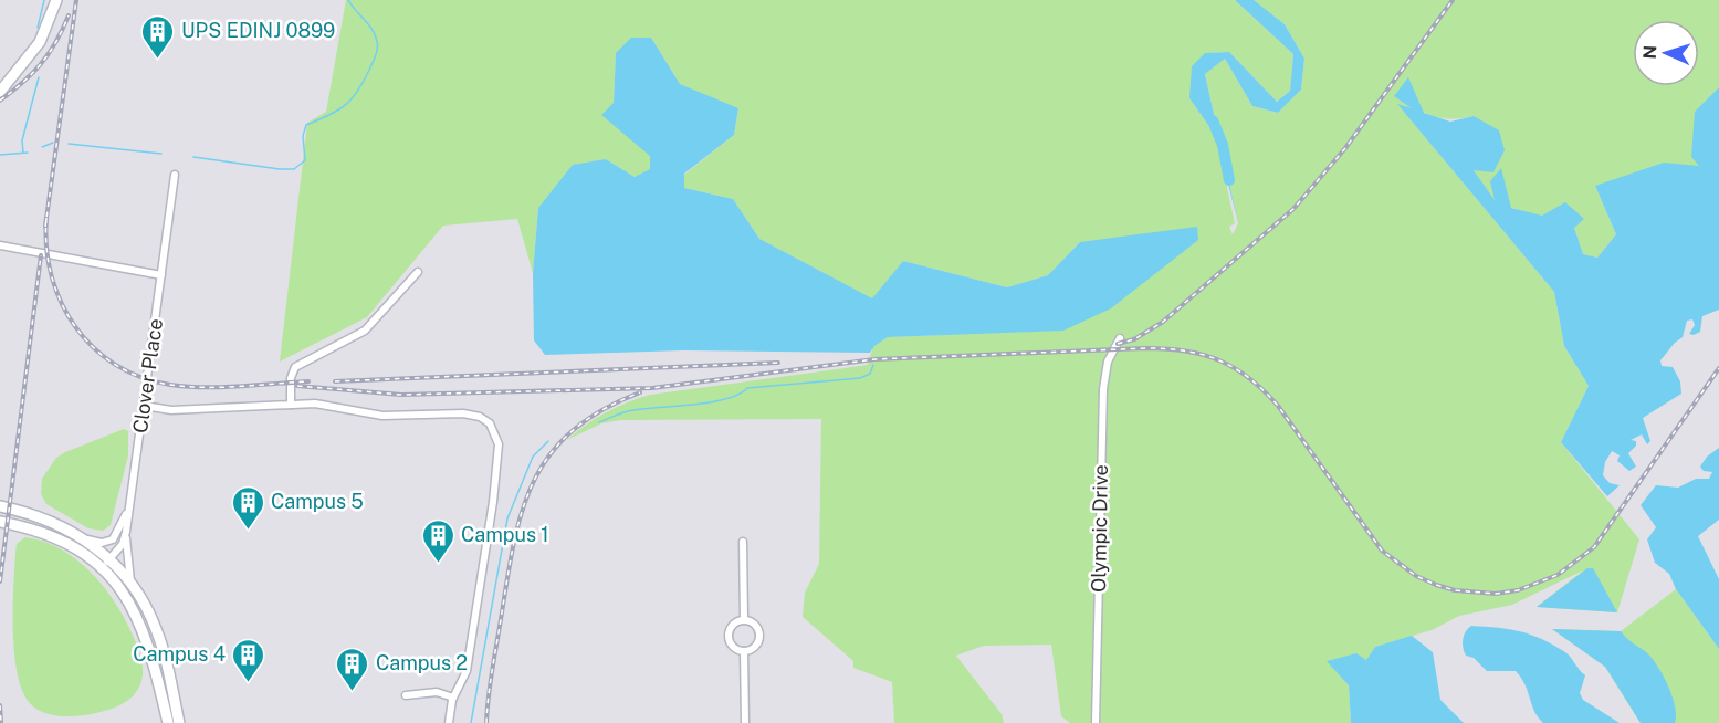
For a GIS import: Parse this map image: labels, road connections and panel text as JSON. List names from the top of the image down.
{
  "streets": {
    "street": ["Clover Place", "Olympic Drive"]
  },
  "places": {
    "building": [
      "UPS EDINJ 0899",
      "Campus 5",
      "Campus 1",
      "Campus 4",
      "Campus 2"
    ]
  },
  "north": "left"
}
